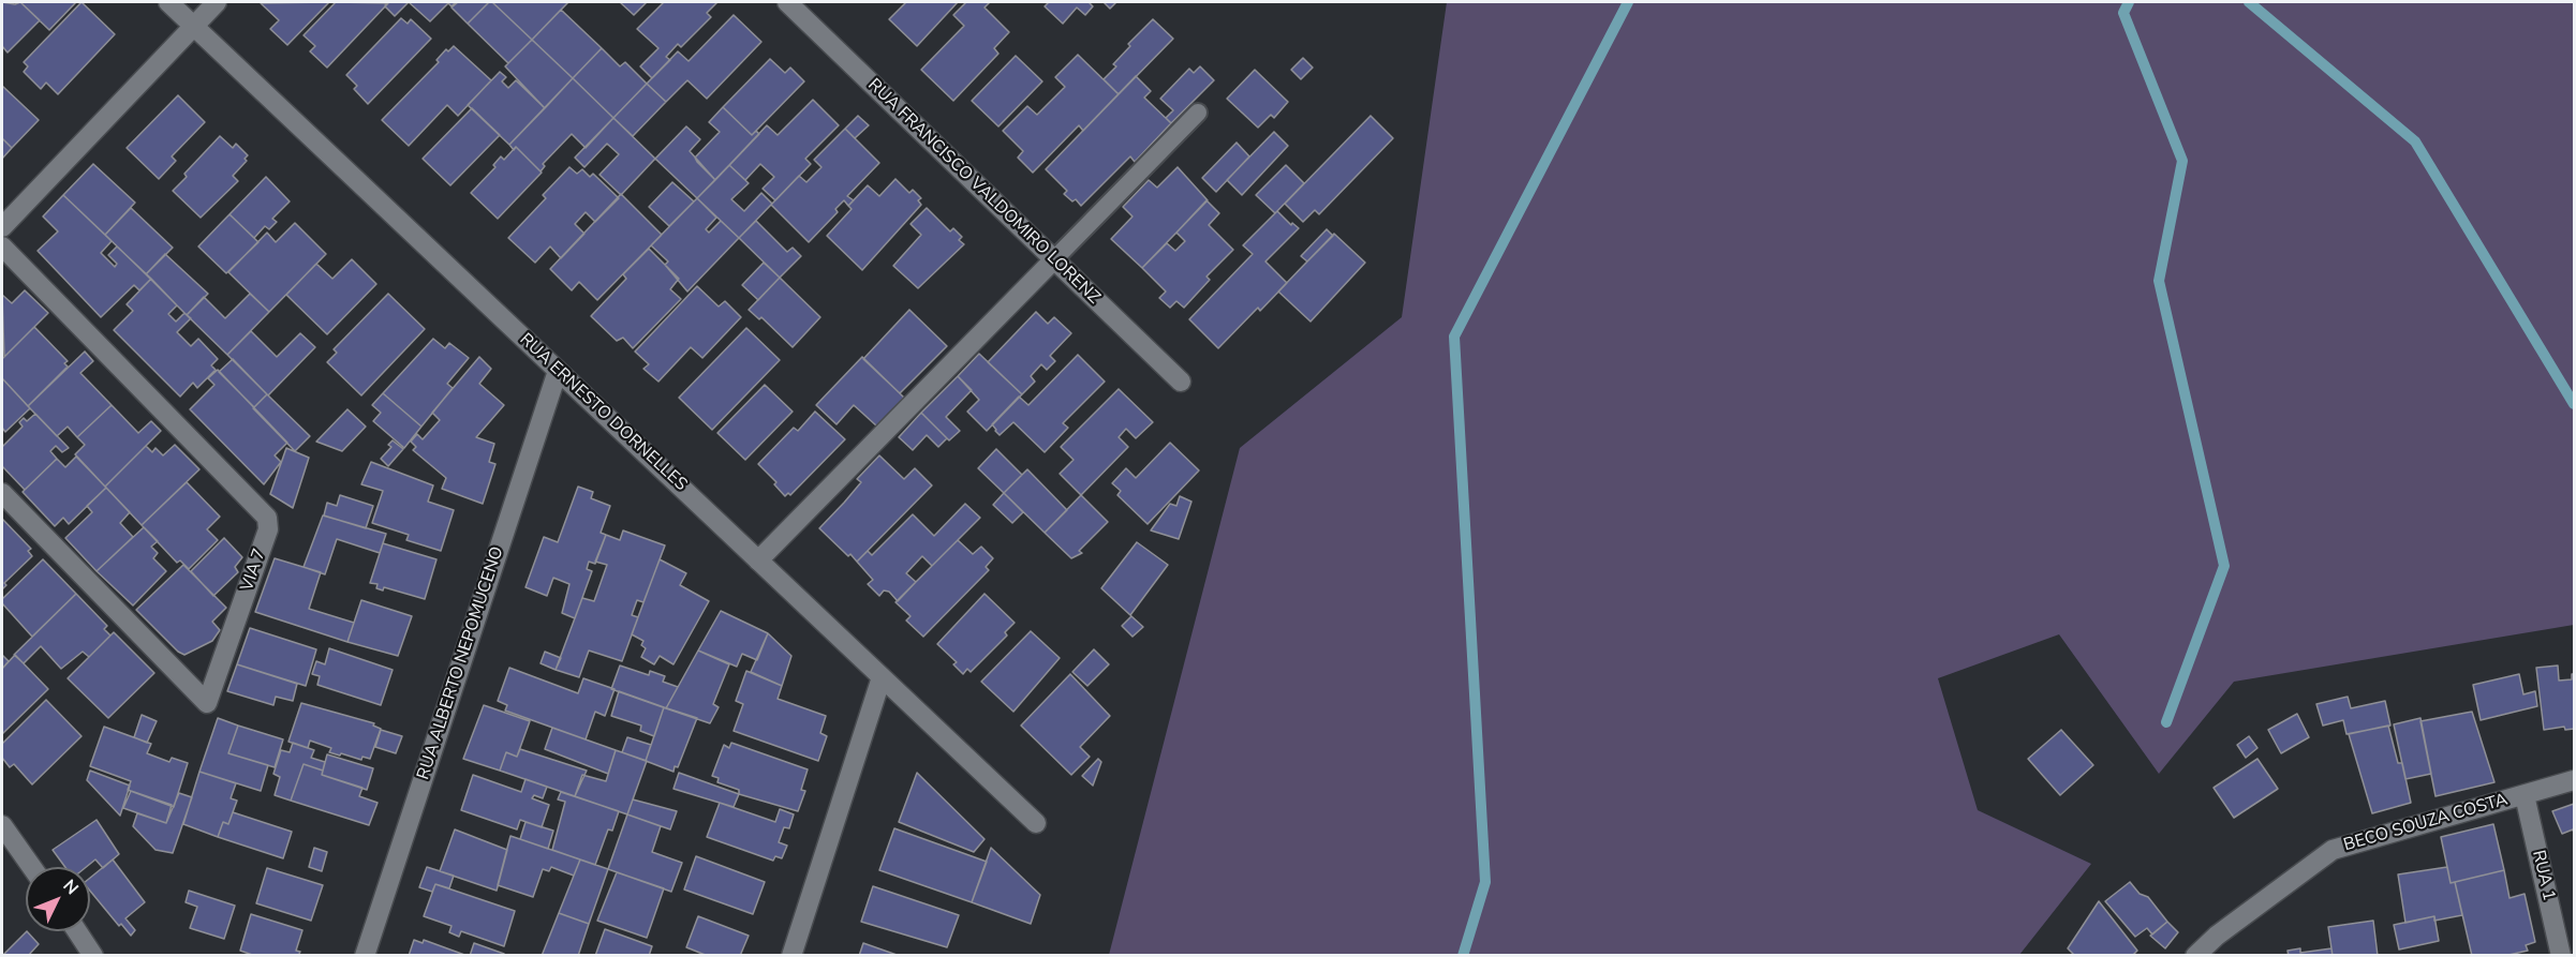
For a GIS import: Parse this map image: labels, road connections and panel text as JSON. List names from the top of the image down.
{
  "streets": {
    "street": [
      "RUA FRANCISCO VALDOMIRO LORENZ",
      "RUA ERNESTO DORNELLES",
      "VIA 7",
      "RUA ALBERTO NEPOMUCENO",
      "BECO SOUZA COSTA",
      "RUA 1"
    ]
  },
  "crossings": [
    ["RUA ERNESTO DORNELLES", "RUA ALBERTO NEPOMUCENO"],
    ["BECO SOUZA COSTA", "RUA 1"]
  ],
  "north": "top right"
}
